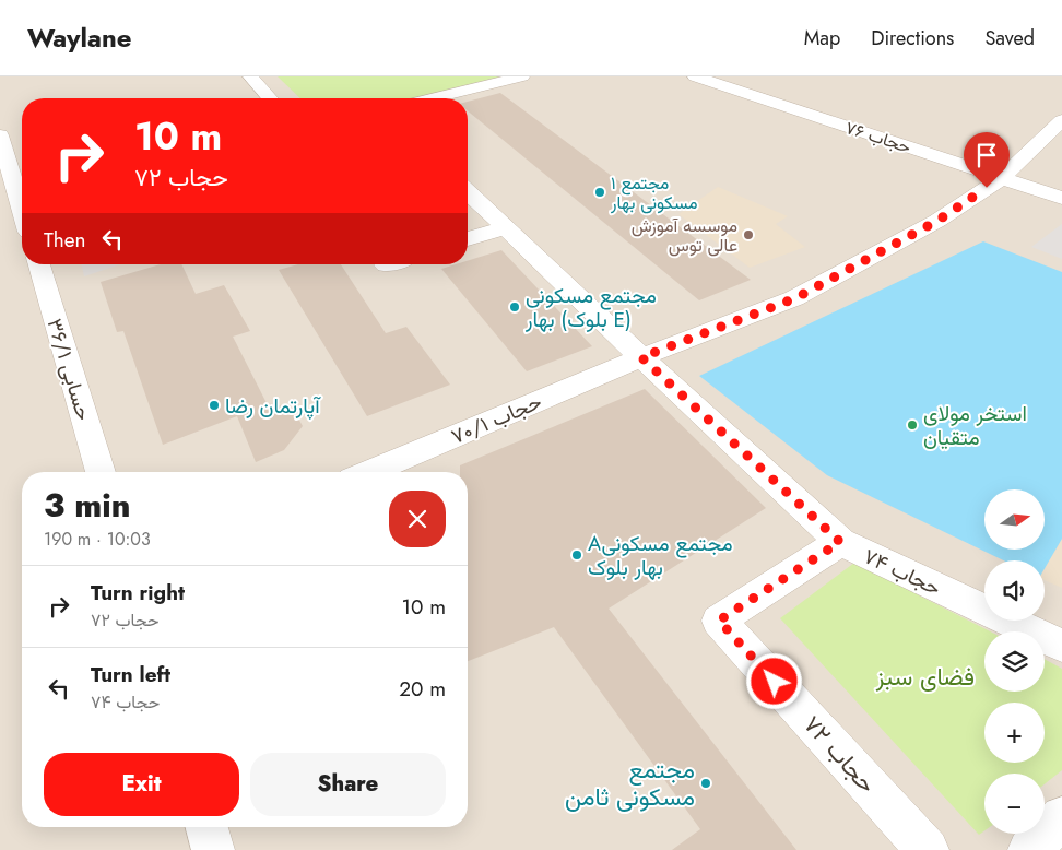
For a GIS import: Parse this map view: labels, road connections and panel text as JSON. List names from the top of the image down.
{
  "streets": {
    "street": [
      "حجاب ۷۶",
      "حسابی ۳۶/۱",
      "حجاب ۷۰/۱",
      "حجاب ۷۴",
      "حجاب ۷۲"
    ]
  },
  "crossings": [
    ["حجاب ۷۶", "حجاب ۷۰/۱"],
    ["حجاب ۷۰/۱", "حجاب ۷۴"],
    ["حجاب ۷۴", "حجاب ۷۲"]
  ],
  "parks": ["فضای سبز"],
  "places": [
    "۱ مجتمع مسکونی بهار",
    "موسسه آموزش عالی توس",
    "مجتمع مسکونی بهار (بلوک E)",
    "آپارتمان رضا",
    "استخر مولای متقیان",
    "Aمجتمع مسکونی بهار بلوک",
    "مجتمع مسکونی ثامن"
  ],
  "north": "right",
  "page": {
    "header": "Waylane",
    "nav": ["Map", "Directions", "Saved"],
    "turn": ["10 m", "حجاب ۷۲"],
    "then": "Then",
    "heading": ["3 min", "190 m · 10:03"],
    "map_buttons": ["+", "−"],
    "list": [
      {
        "name": "Turn right",
        "note": "حجاب ۷۲",
        "value": "10 m"
      },
      {
        "name": "Turn left",
        "note": "حجاب ۷۴",
        "value": "20 m"
      }
    ],
    "buttons": ["Exit", "Share"]
  }
}
